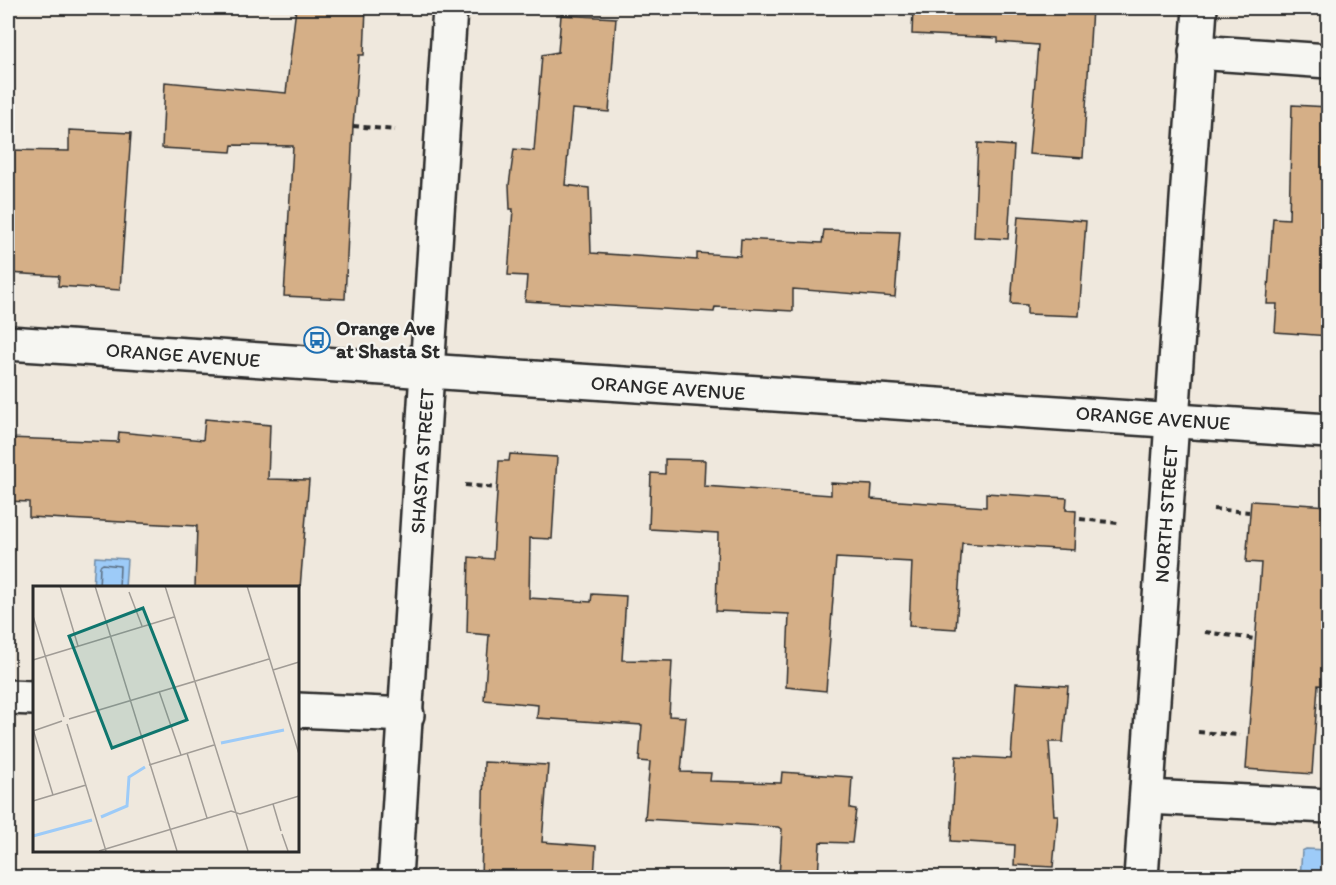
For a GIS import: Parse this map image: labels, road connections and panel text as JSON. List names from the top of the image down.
{
  "streets": {
    "street": ["ORANGE AVENUE", "SHASTA STREET", "NORTH STREET"]
  },
  "crossings": [
    ["ORANGE AVENUE", "SHASTA STREET"],
    ["ORANGE AVENUE", "NORTH STREET"]
  ],
  "places": {
    "bus stop": ["Orange Ave at Shasta St"]
  }
}
